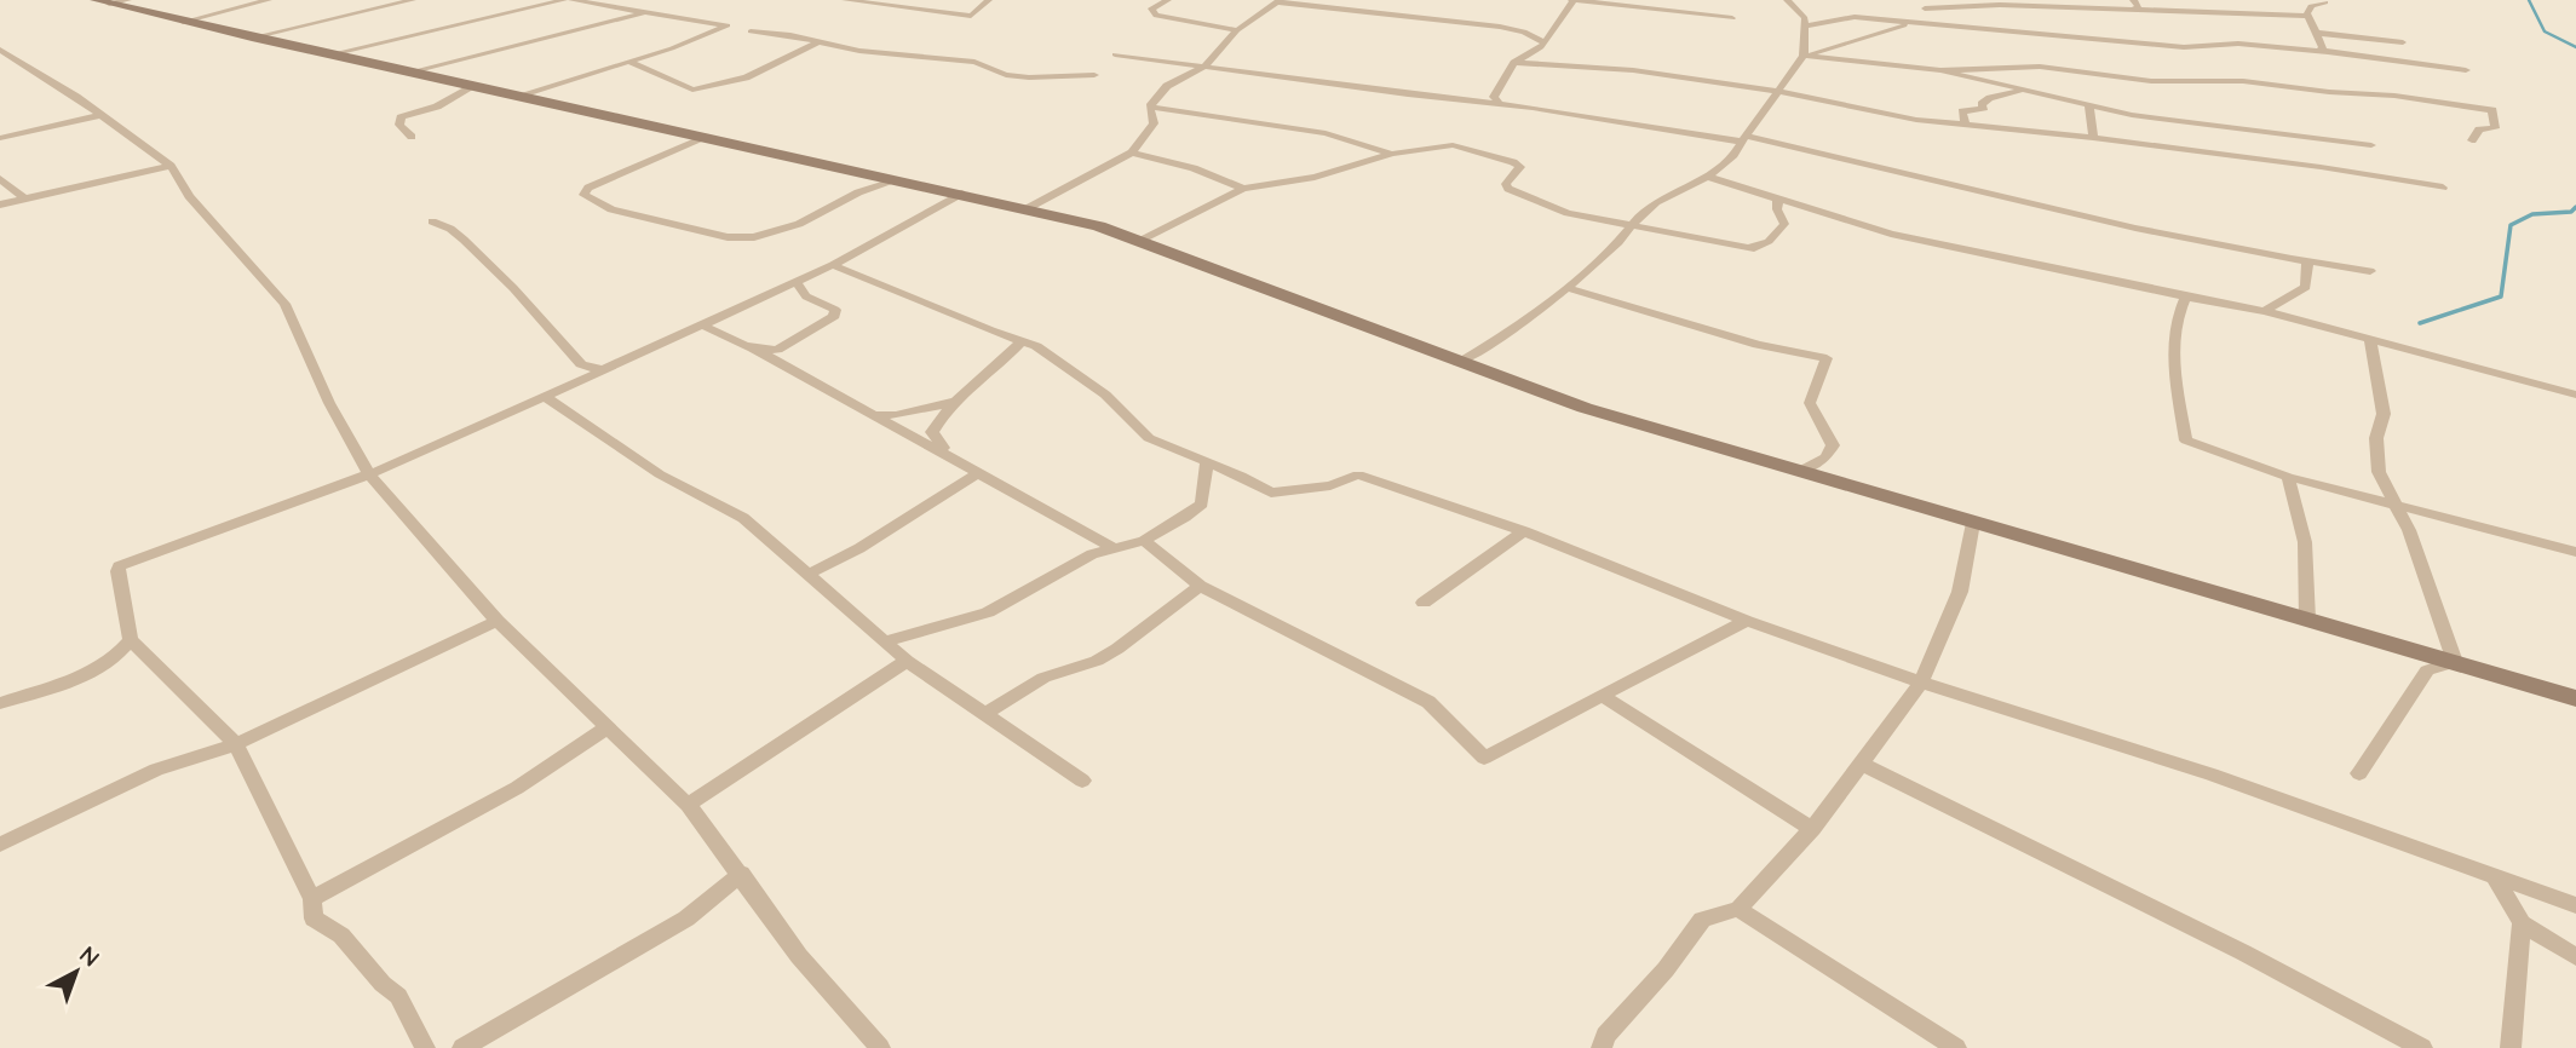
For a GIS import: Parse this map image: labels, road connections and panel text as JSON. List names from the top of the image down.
{
  "north": "top right"
}
